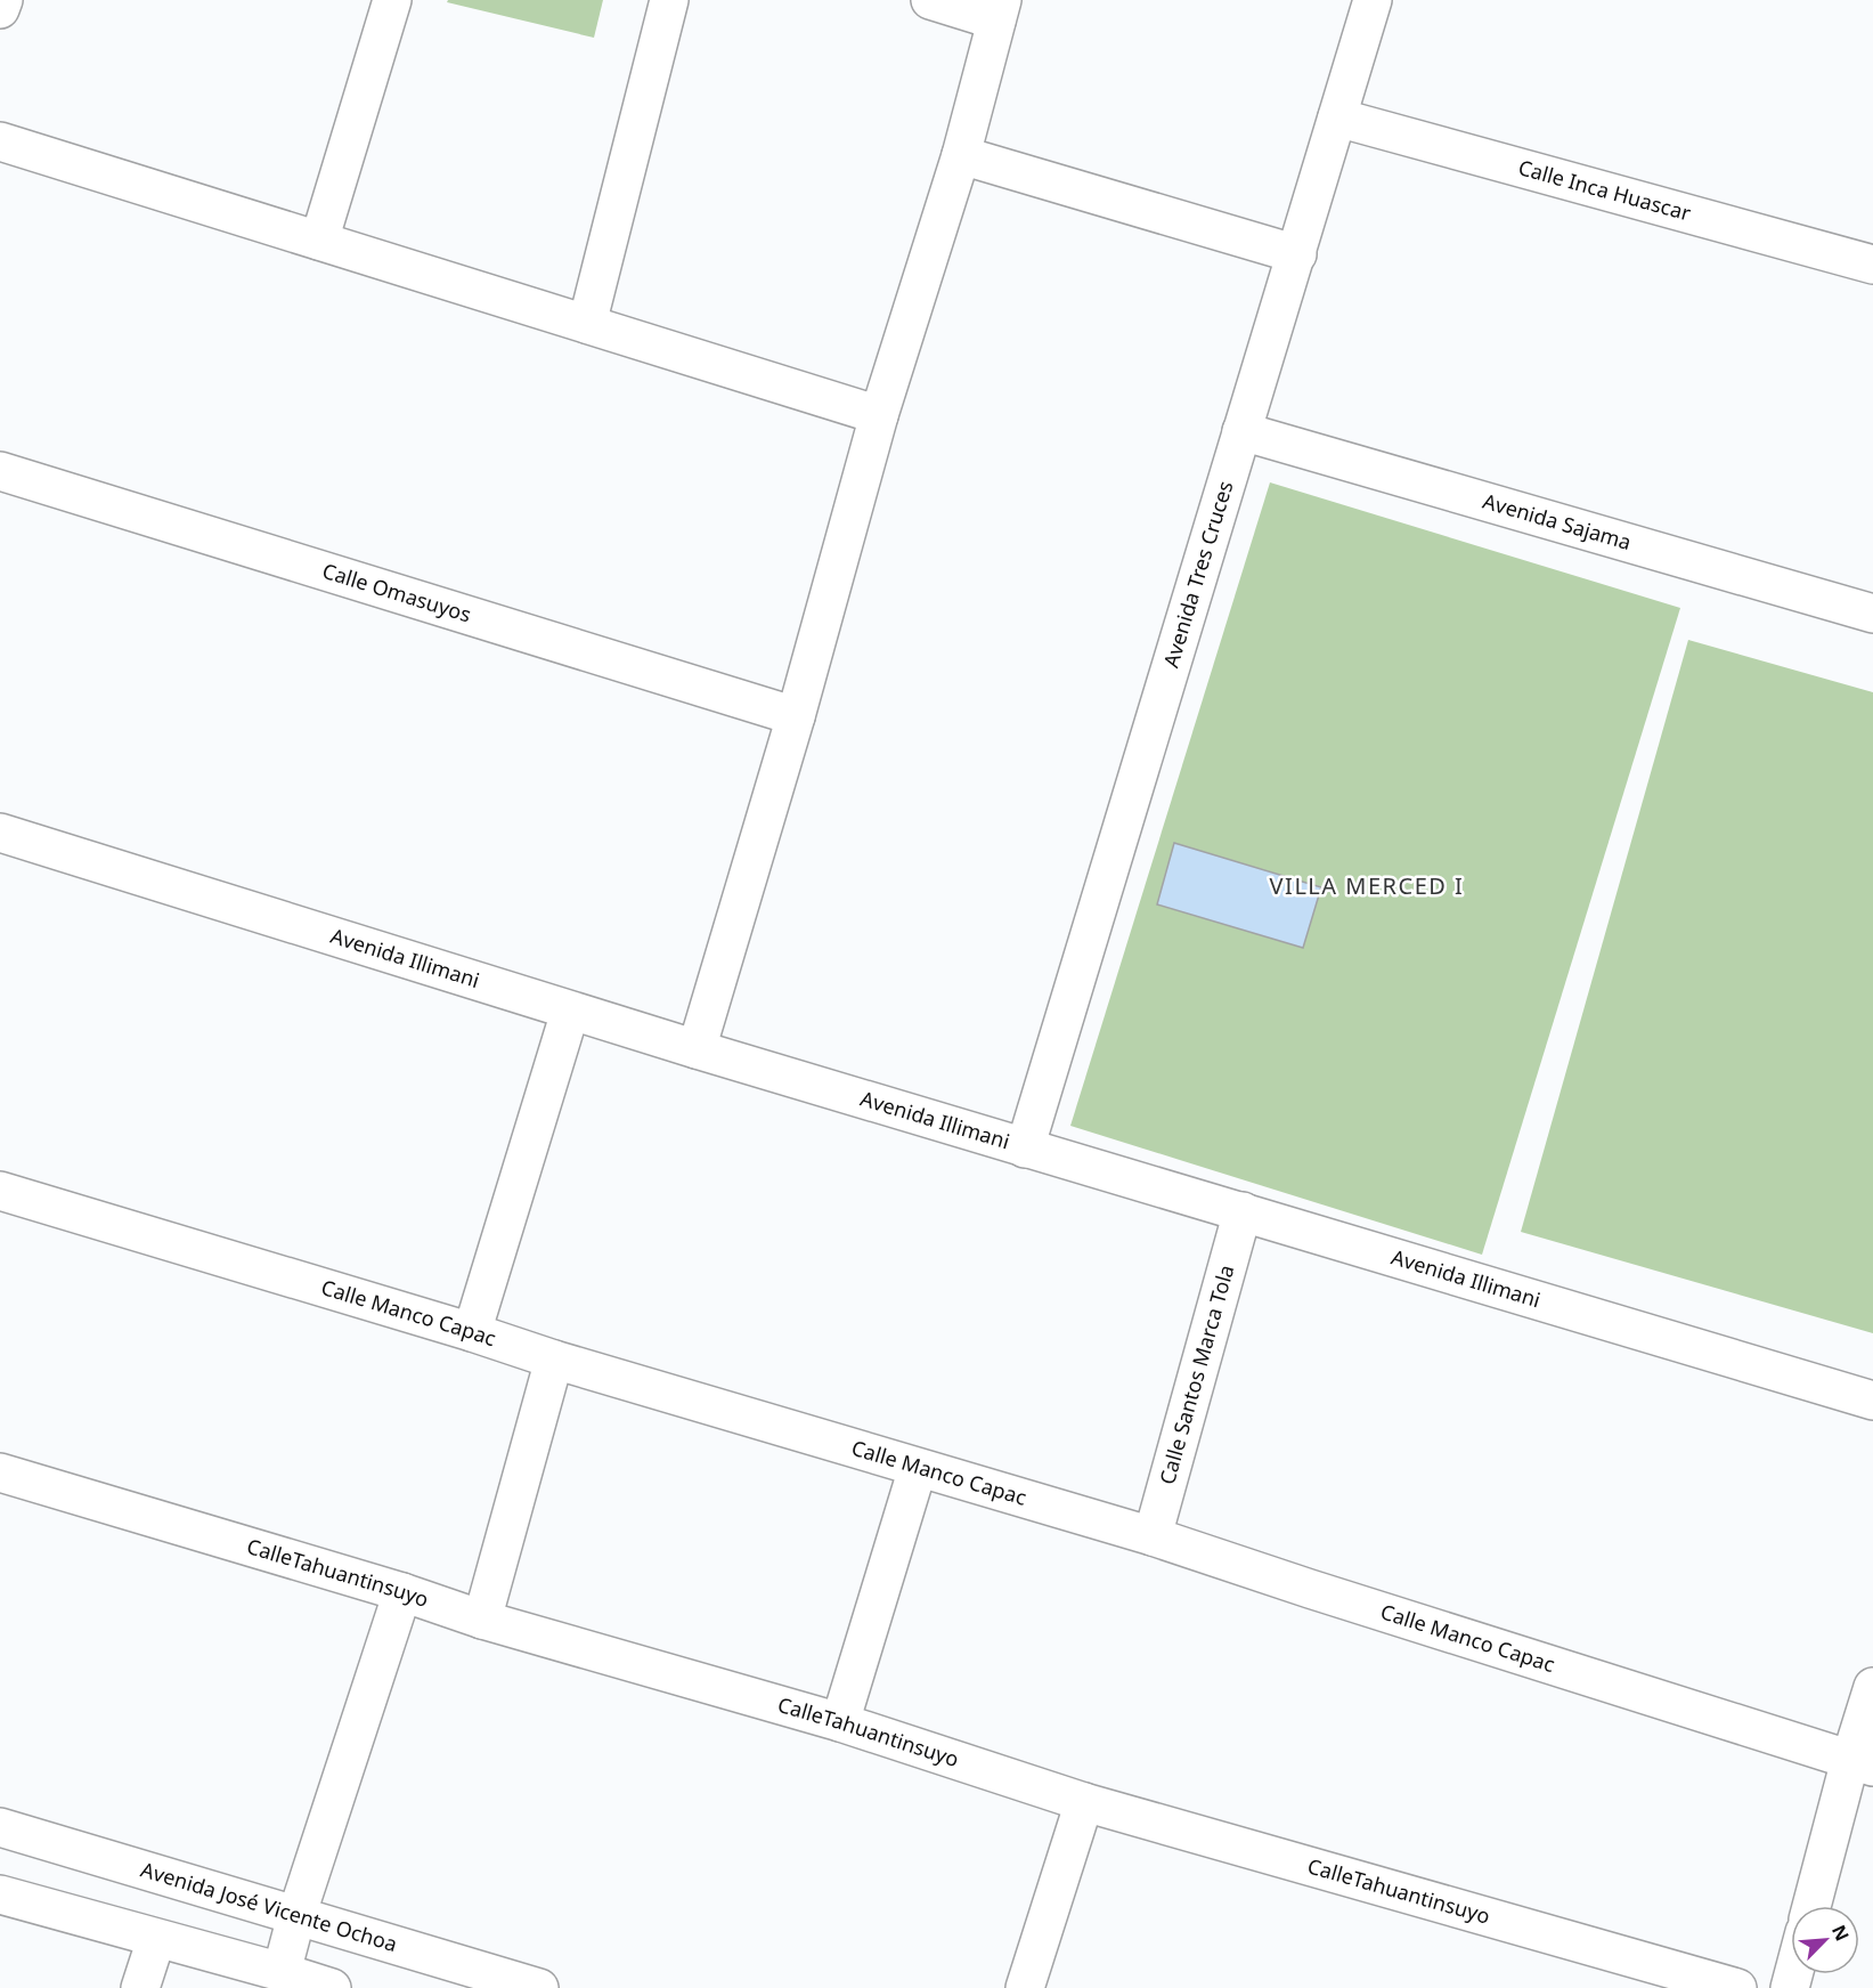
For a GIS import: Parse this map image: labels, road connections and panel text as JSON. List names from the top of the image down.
{
  "streets": {
    "street": [
      "Calle Inca Huascar",
      "Avenida Sajama",
      "Avenida Tres Cruces",
      "Calle Omasuyos",
      "Avenida Illimani",
      "Calle Manco Capac",
      "Calle Santos Marca Tola",
      "CalleTahuantinsuyo",
      "Avenida José Vicente Ochoa"
    ]
  },
  "crossings": [
    ["Calle Inca Huascar", "Avenida Tres Cruces"],
    ["Avenida Sajama", "Avenida Tres Cruces"],
    ["Avenida Tres Cruces", "Avenida Illimani"],
    ["Avenida Illimani", "Calle Santos Marca Tola"],
    ["Calle Manco Capac", "Calle Santos Marca Tola"]
  ],
  "districts": ["VILLA MERCED I"],
  "north": "top right"
}
